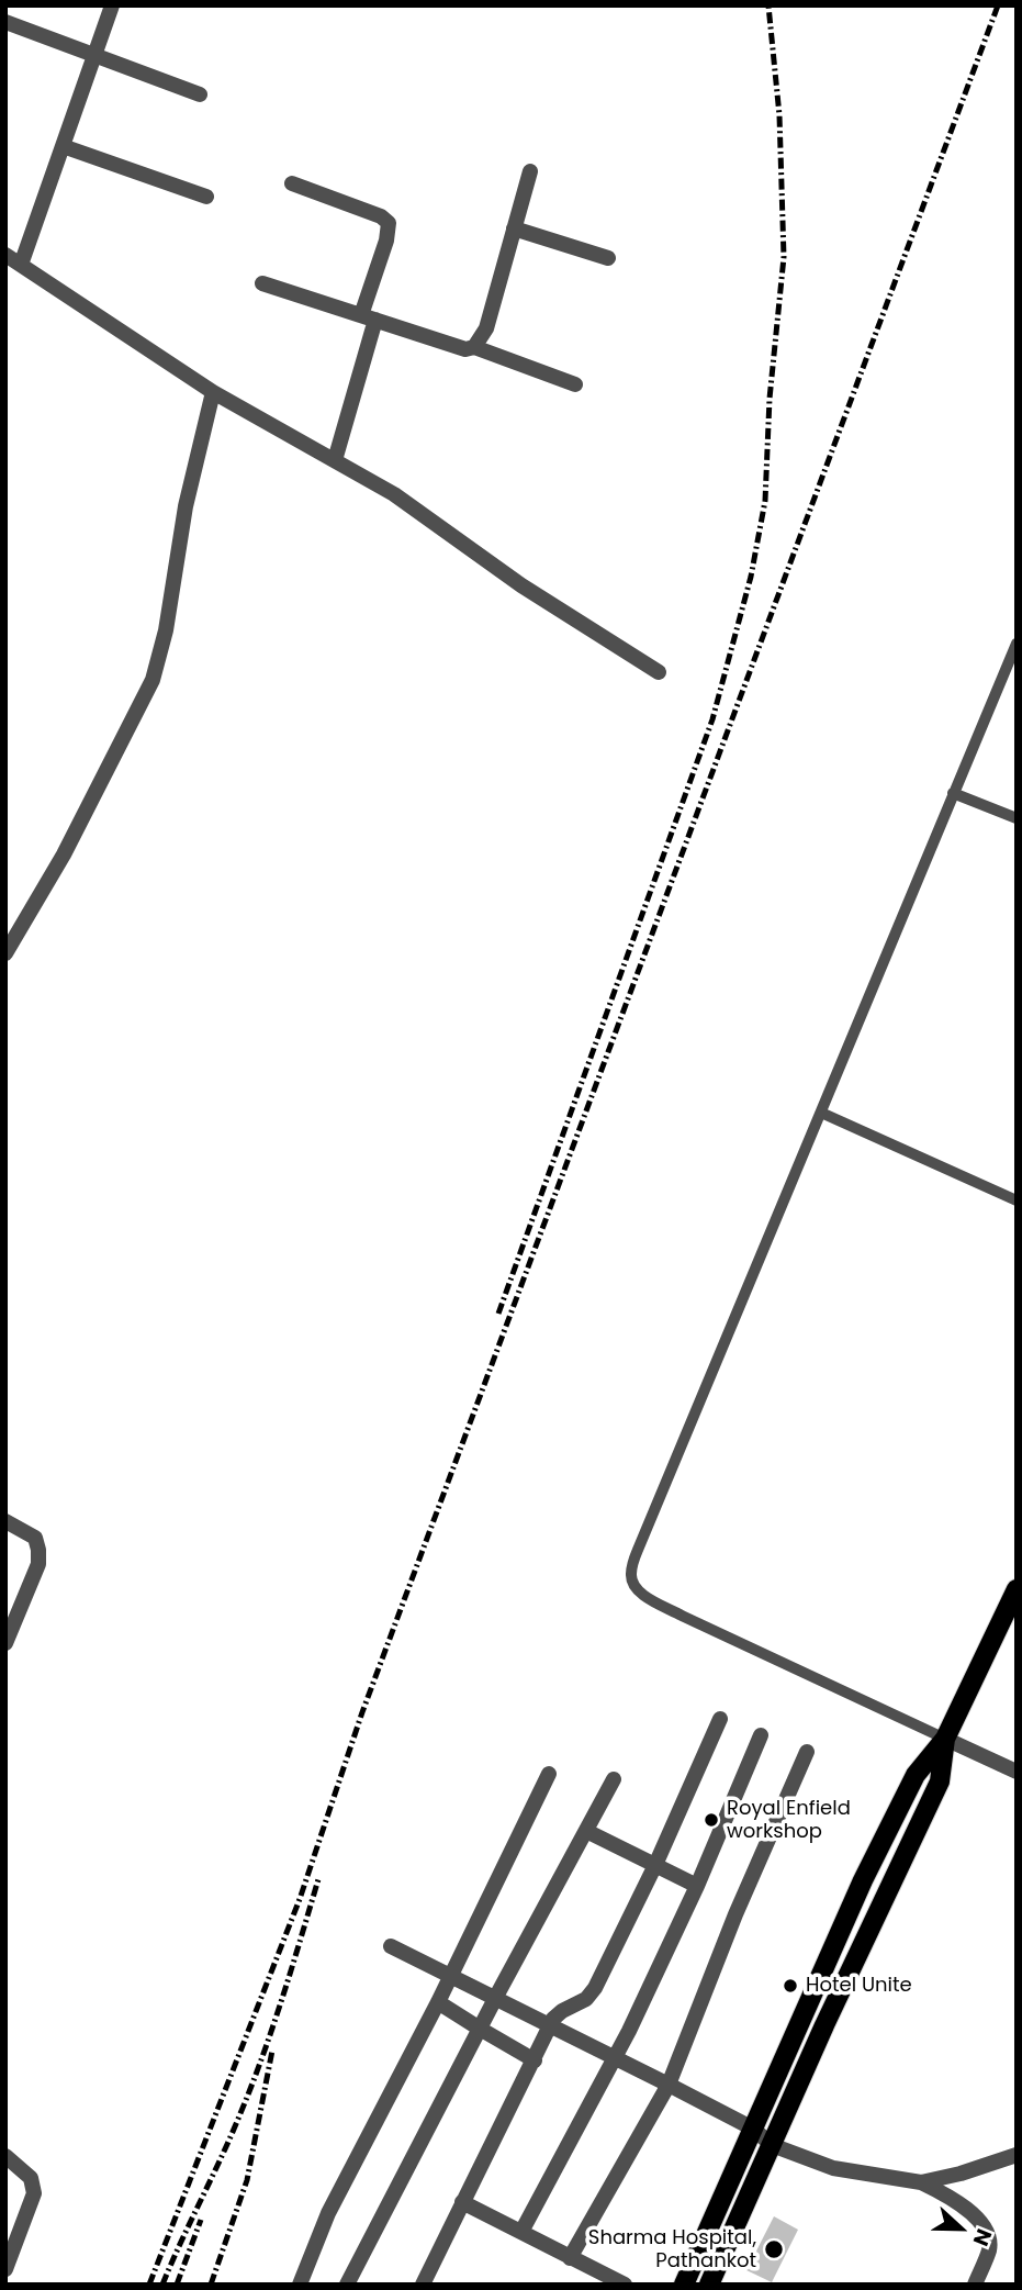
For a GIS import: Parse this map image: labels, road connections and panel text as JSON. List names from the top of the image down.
{
  "places": ["Royal Enfield workshop", "Hotel Unite", "Sharma Hospital, Pathankot"],
  "north": "right"
}
